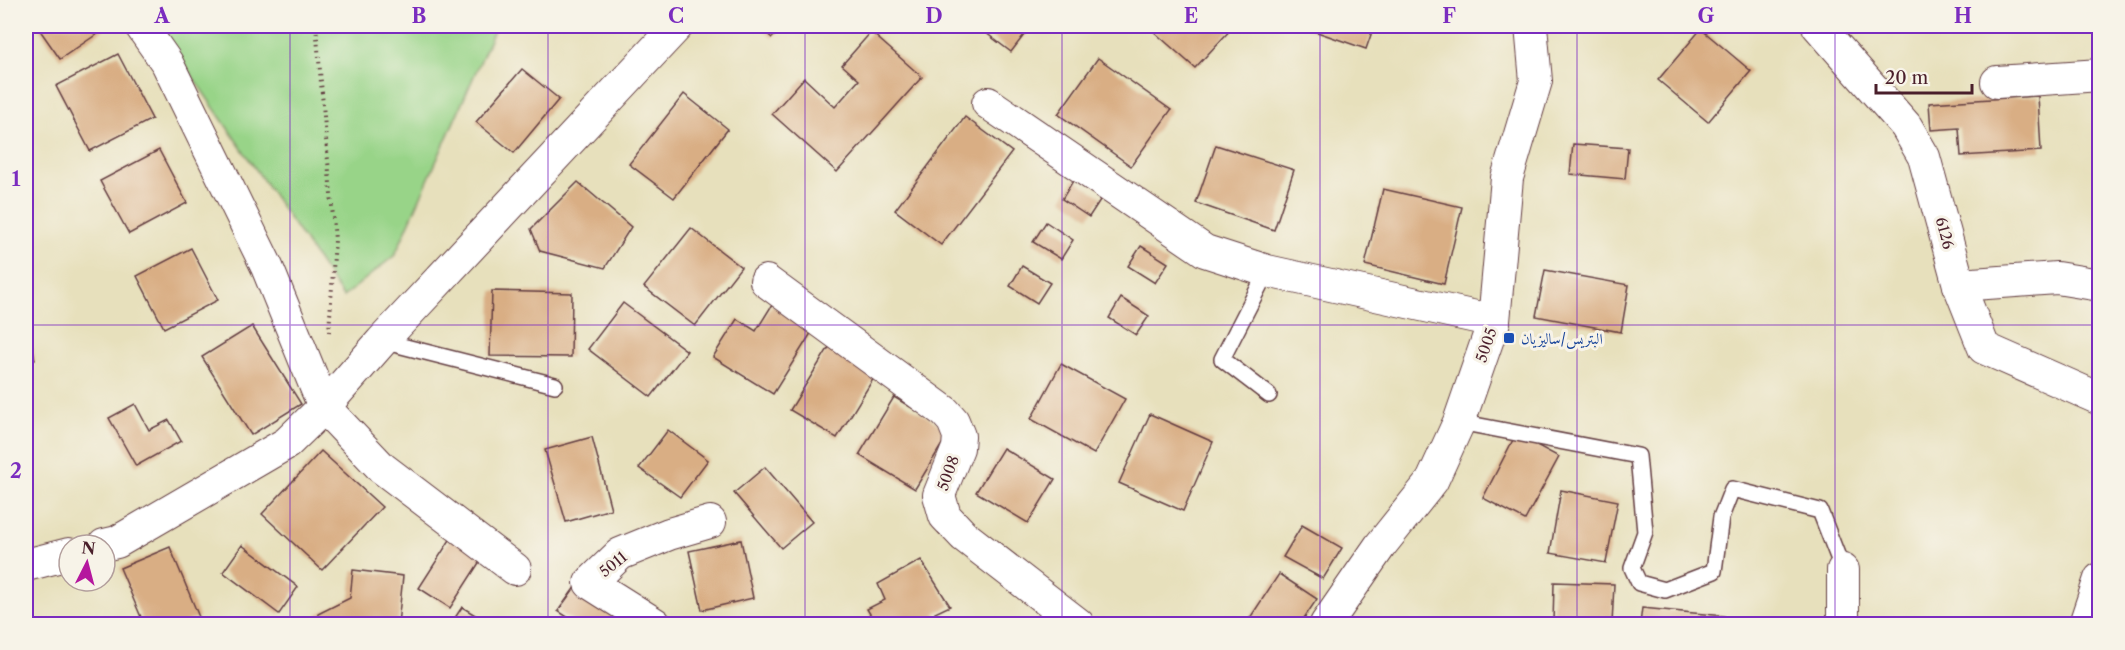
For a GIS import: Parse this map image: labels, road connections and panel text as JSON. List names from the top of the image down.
{
  "streets": {
    "street": [
      "6126",
      "5005",
      "5008",
      "5011"
    ]
  },
  "places": {
    "transit": ["البتريس/ساليزيان"]
  },
  "scale_bar": "20 m",
  "north": "top",
  "grid": {
    "columns": [
      "A",
      "B",
      "C",
      "D",
      "E",
      "F",
      "G",
      "H"
    ],
    "rows": ["1", "2"]
  }
}
